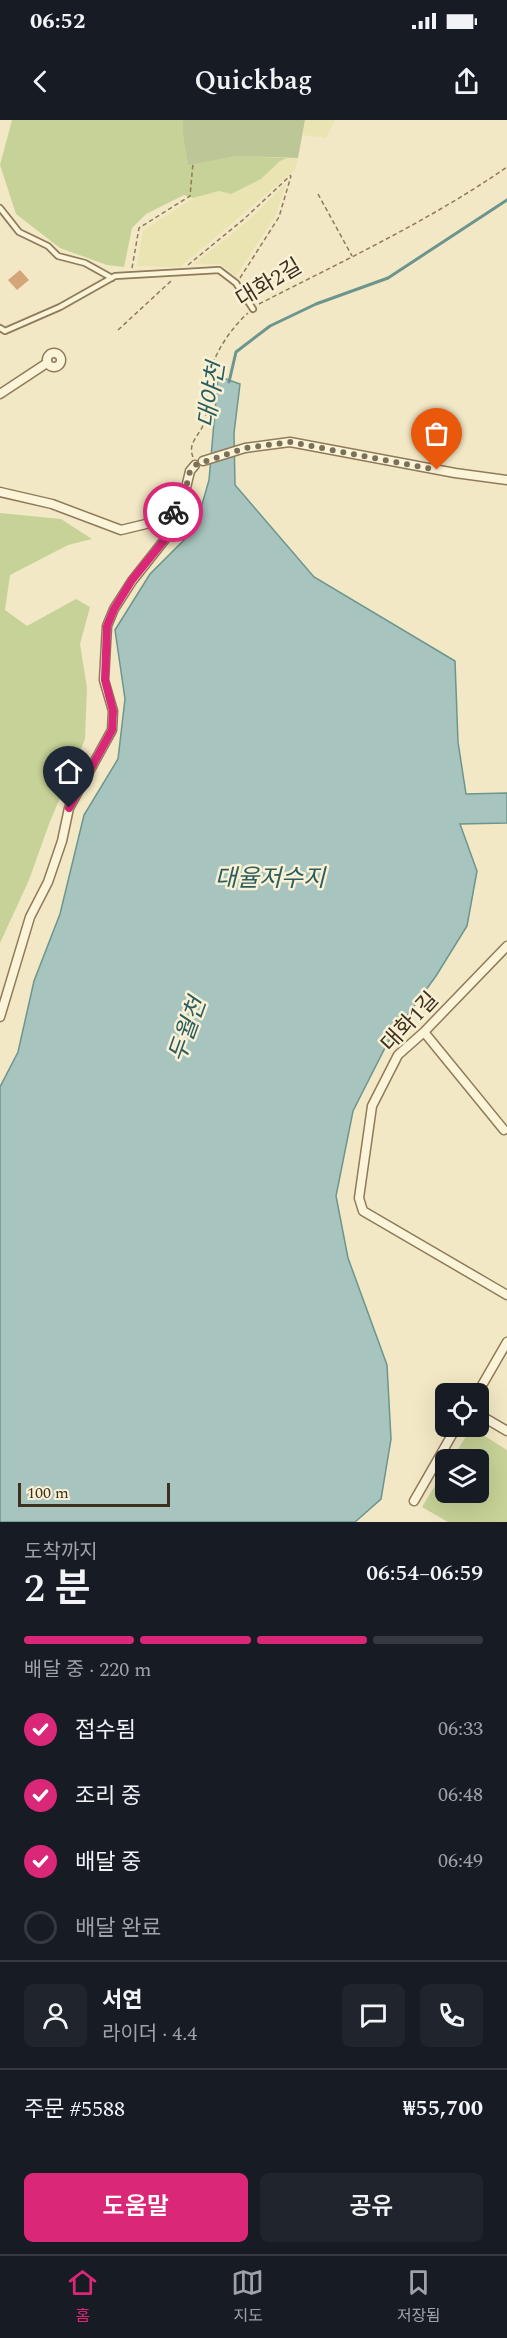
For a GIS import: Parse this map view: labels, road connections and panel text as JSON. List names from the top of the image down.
{
  "streets": {
    "street": ["대화1길"],
    "path": ["대화2길"]
  },
  "water": ["대야천", "대율저수지", "두월천"],
  "scale_bar": "100 m",
  "page": {
    "status": "06:52",
    "header": "Quickbag",
    "scale": "100 m",
    "heading": ["2 분", "도착까지", "06:54–06:59"],
    "panel": [
      "서연",
      "라이더 · 4.4",
      "주문 #5588",
      "₩55,700"
    ],
    "bar": "배달 중 · 220 m",
    "list": [
      ["접수됨", "06:33"],
      ["조리 중", "06:48"],
      ["배달 중", "06:49"],
      "배달 완료"
    ],
    "buttons": ["도움말", "공유"],
    "tabs": ["홈", "지도", "저장됨"]
  }
}
